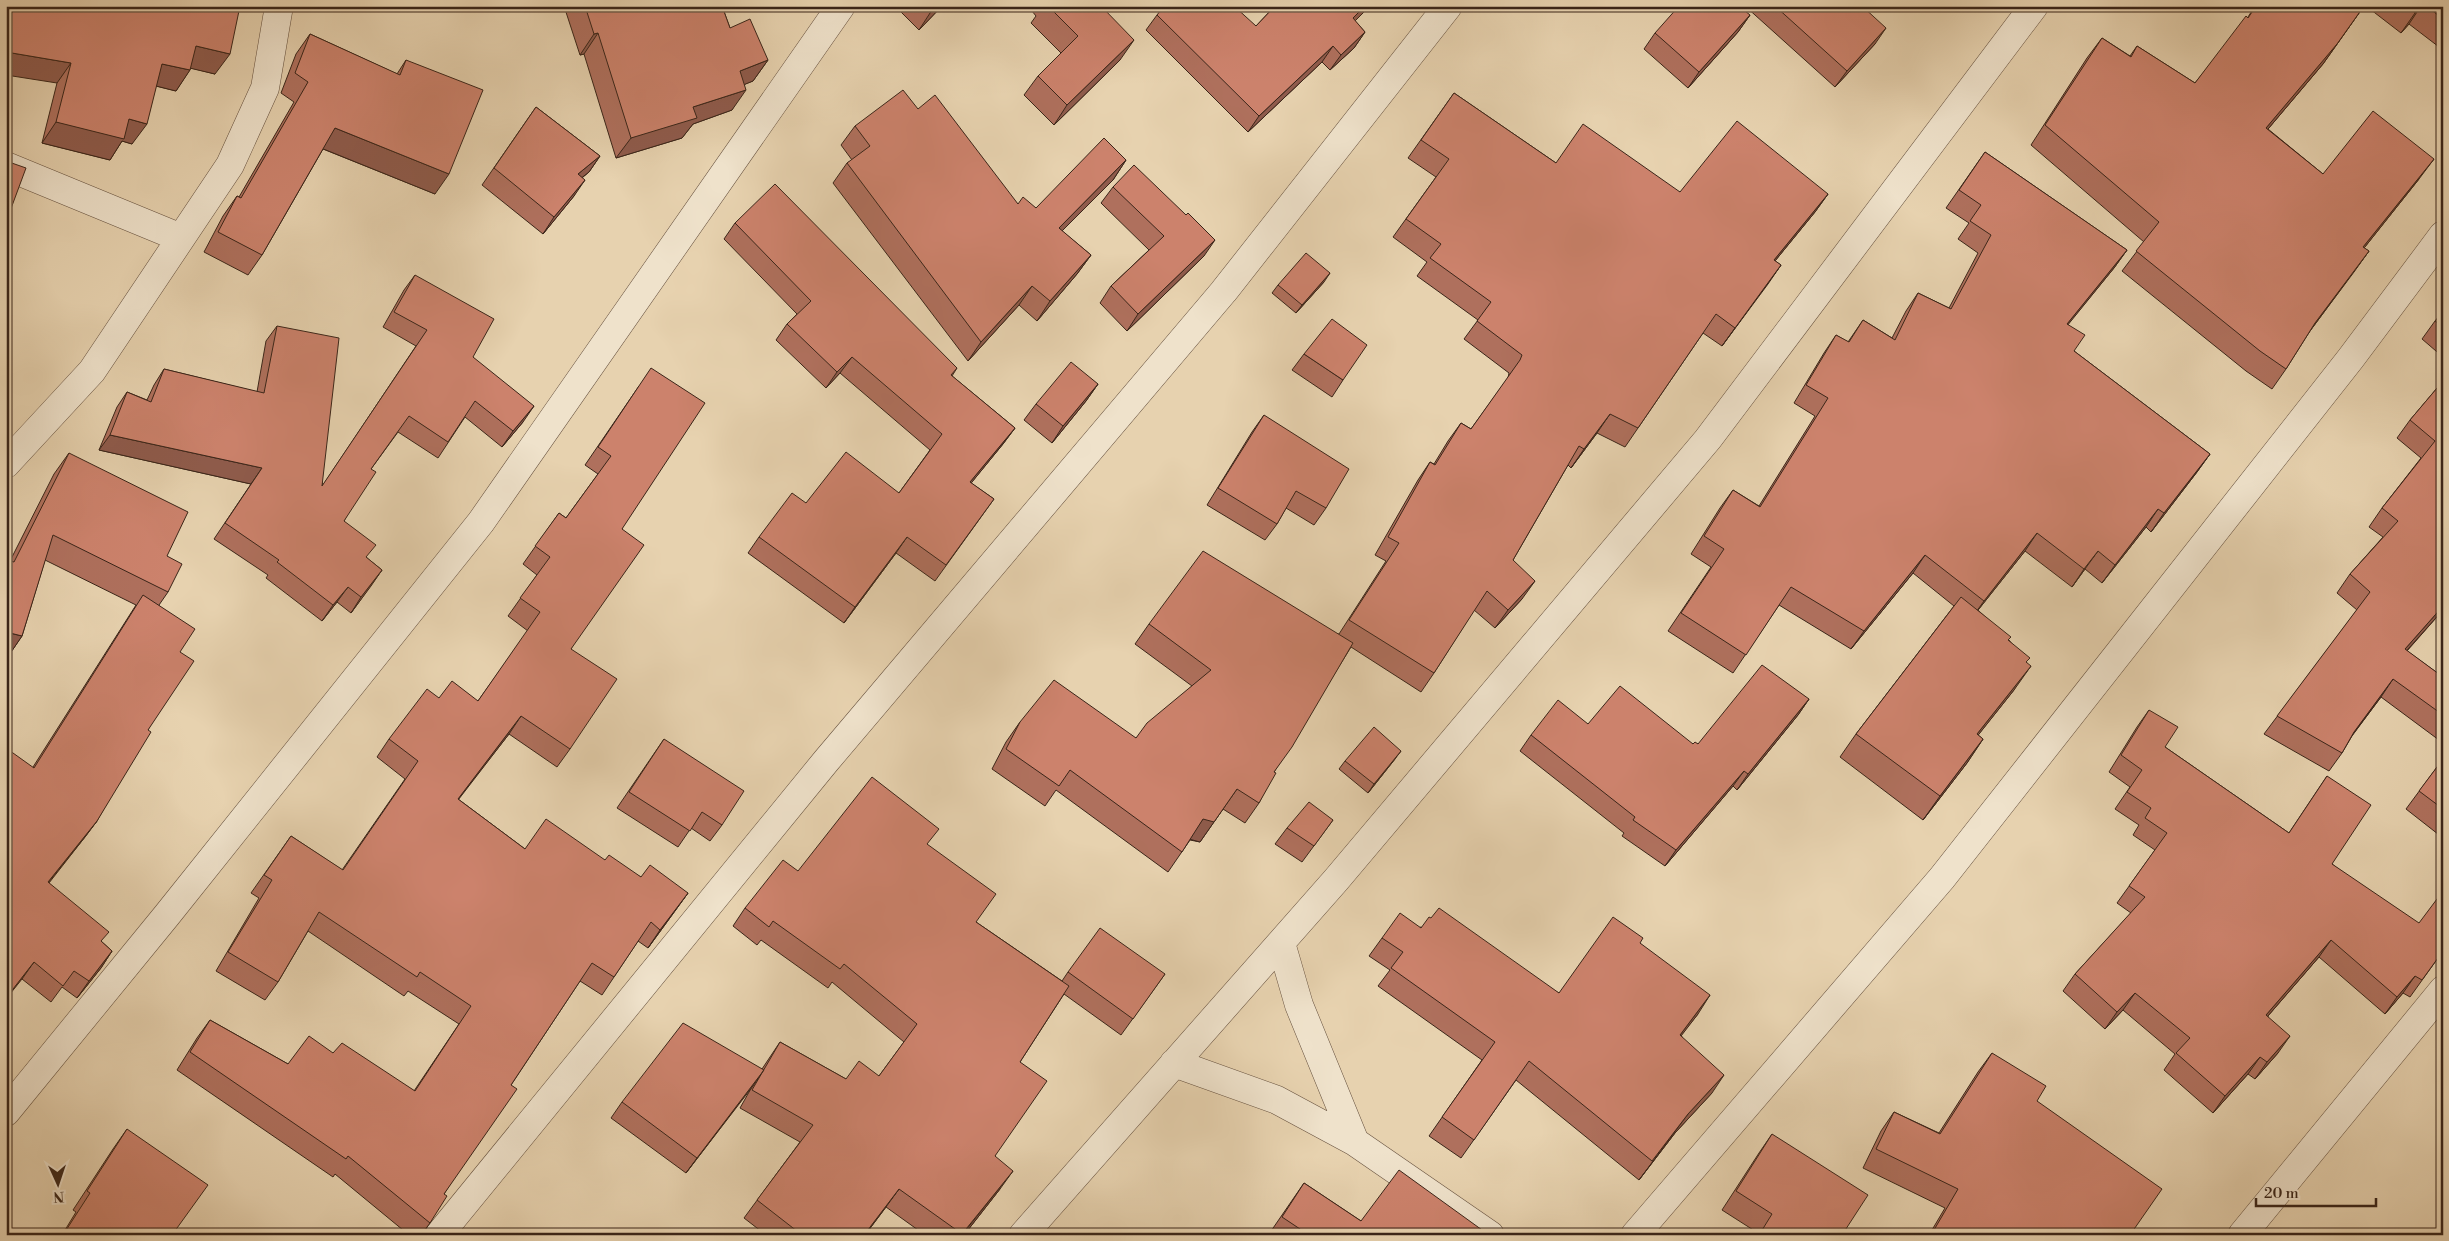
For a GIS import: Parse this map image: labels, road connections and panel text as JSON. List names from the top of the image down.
{
  "scale_bar": "20 m",
  "north": "bottom"
}
